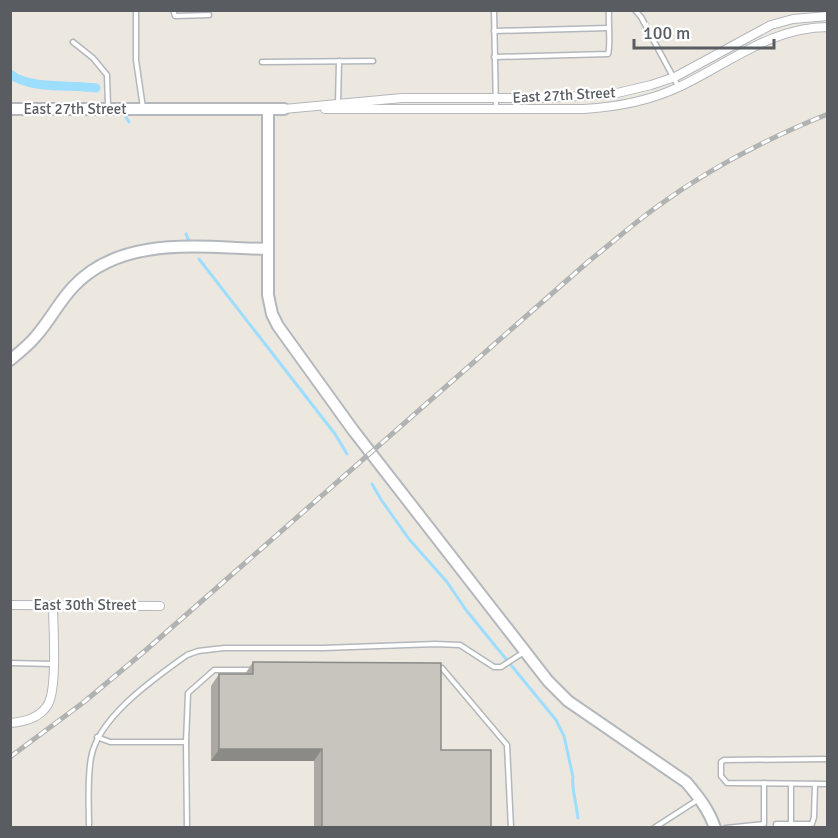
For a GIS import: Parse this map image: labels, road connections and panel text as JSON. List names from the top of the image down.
{
  "streets": {
    "street": ["East 27th Street", "East 30th Street"]
  },
  "scale_bar": "100 m"
}
